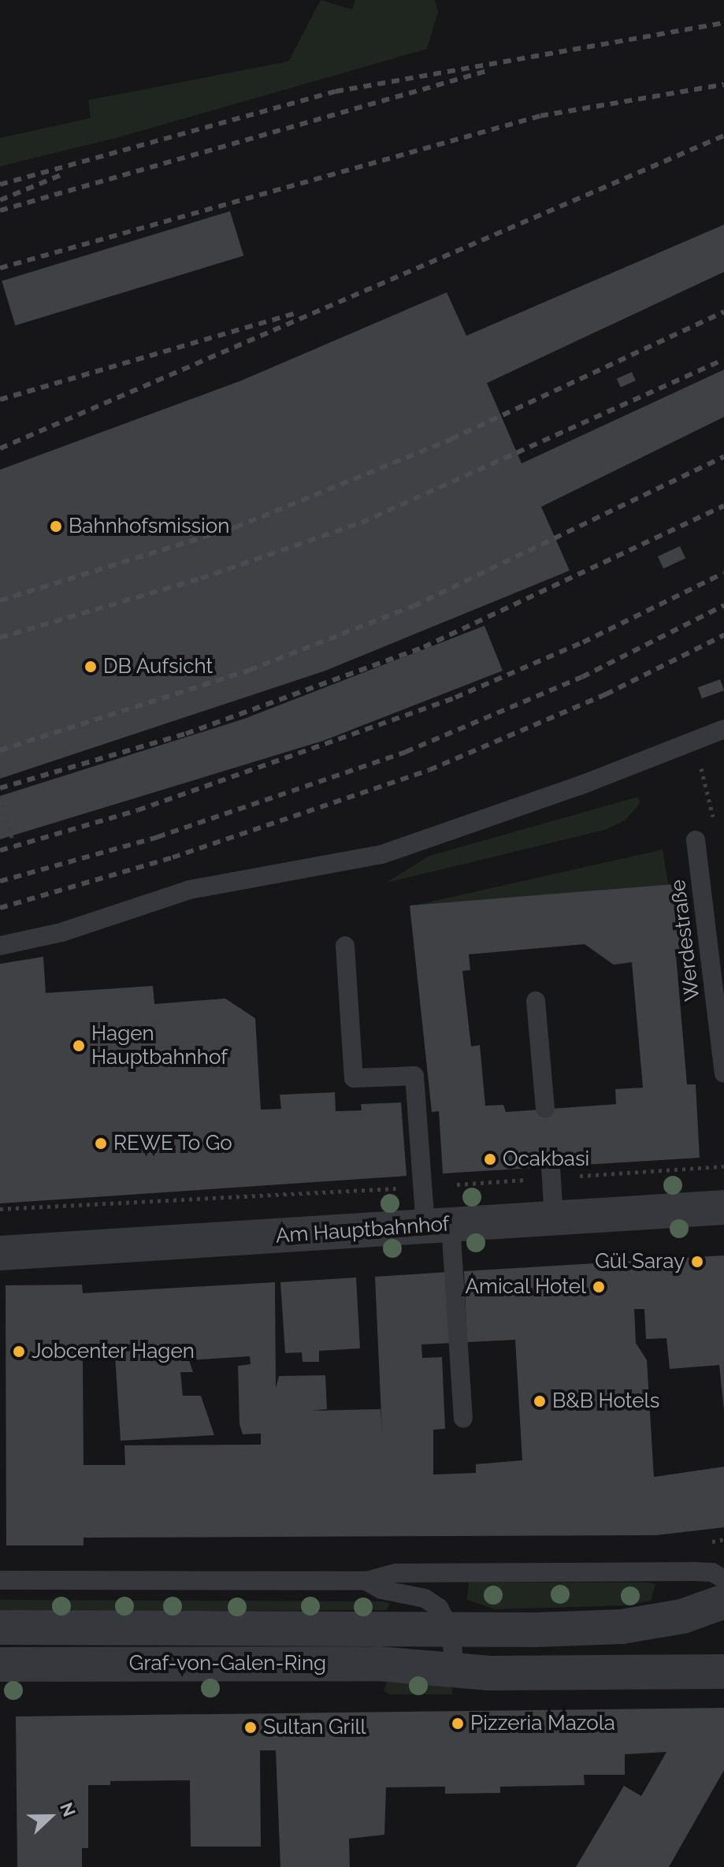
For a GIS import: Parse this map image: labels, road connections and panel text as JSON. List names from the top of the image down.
{
  "streets": {
    "street": ["Am Hauptbahnhof", "Graf-von-Galen-Ring"],
    "lane": ["Werdestraße"]
  },
  "places": [
    "Bahnhofsmission",
    "DB Aufsicht",
    "Hagen Hauptbahnhof",
    "REWE To Go",
    "Ocakbasi",
    "Gül Saray",
    "Amical Hotel",
    "Jobcenter Hagen",
    "B&B Hotels",
    "Pizzeria Mazola",
    "Sultan Grill"
  ],
  "north": "right"
}
